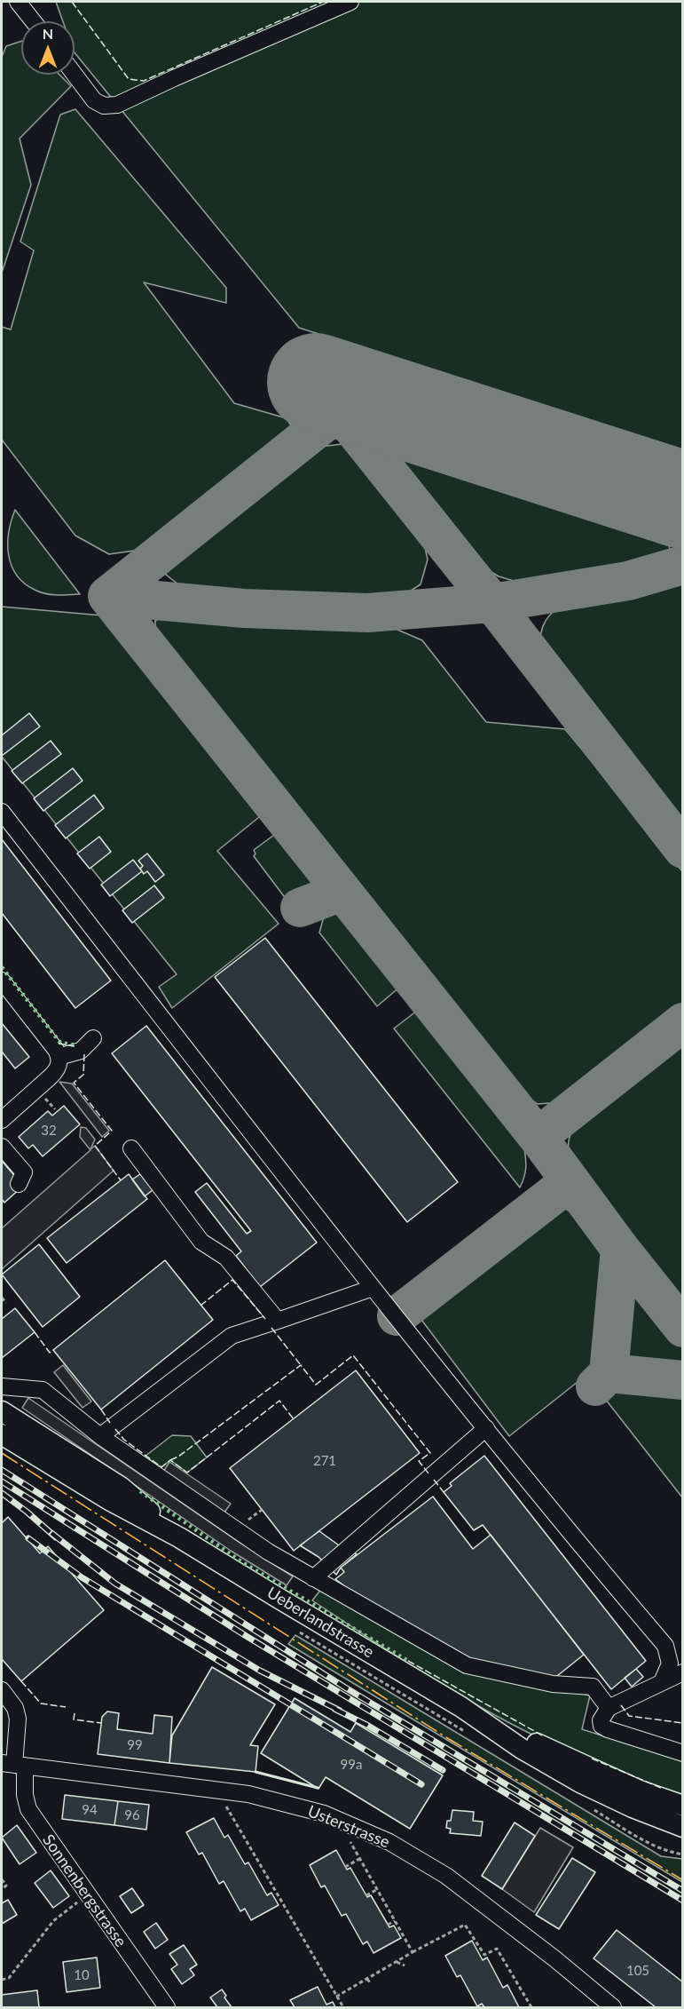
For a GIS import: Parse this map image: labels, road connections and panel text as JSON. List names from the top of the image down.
{
  "streets": {
    "main road": ["Ueberlandstrasse"],
    "street": ["Usterstrasse", "Sonnenbergstrasse"]
  },
  "crossings": [
    ["Usterstrasse", "Sonnenbergstrasse"]
  ],
  "house_numbers": [
    "32",
    "271",
    "99",
    "99a",
    "94",
    "96",
    "105",
    "10"
  ],
  "north": "top"
}
